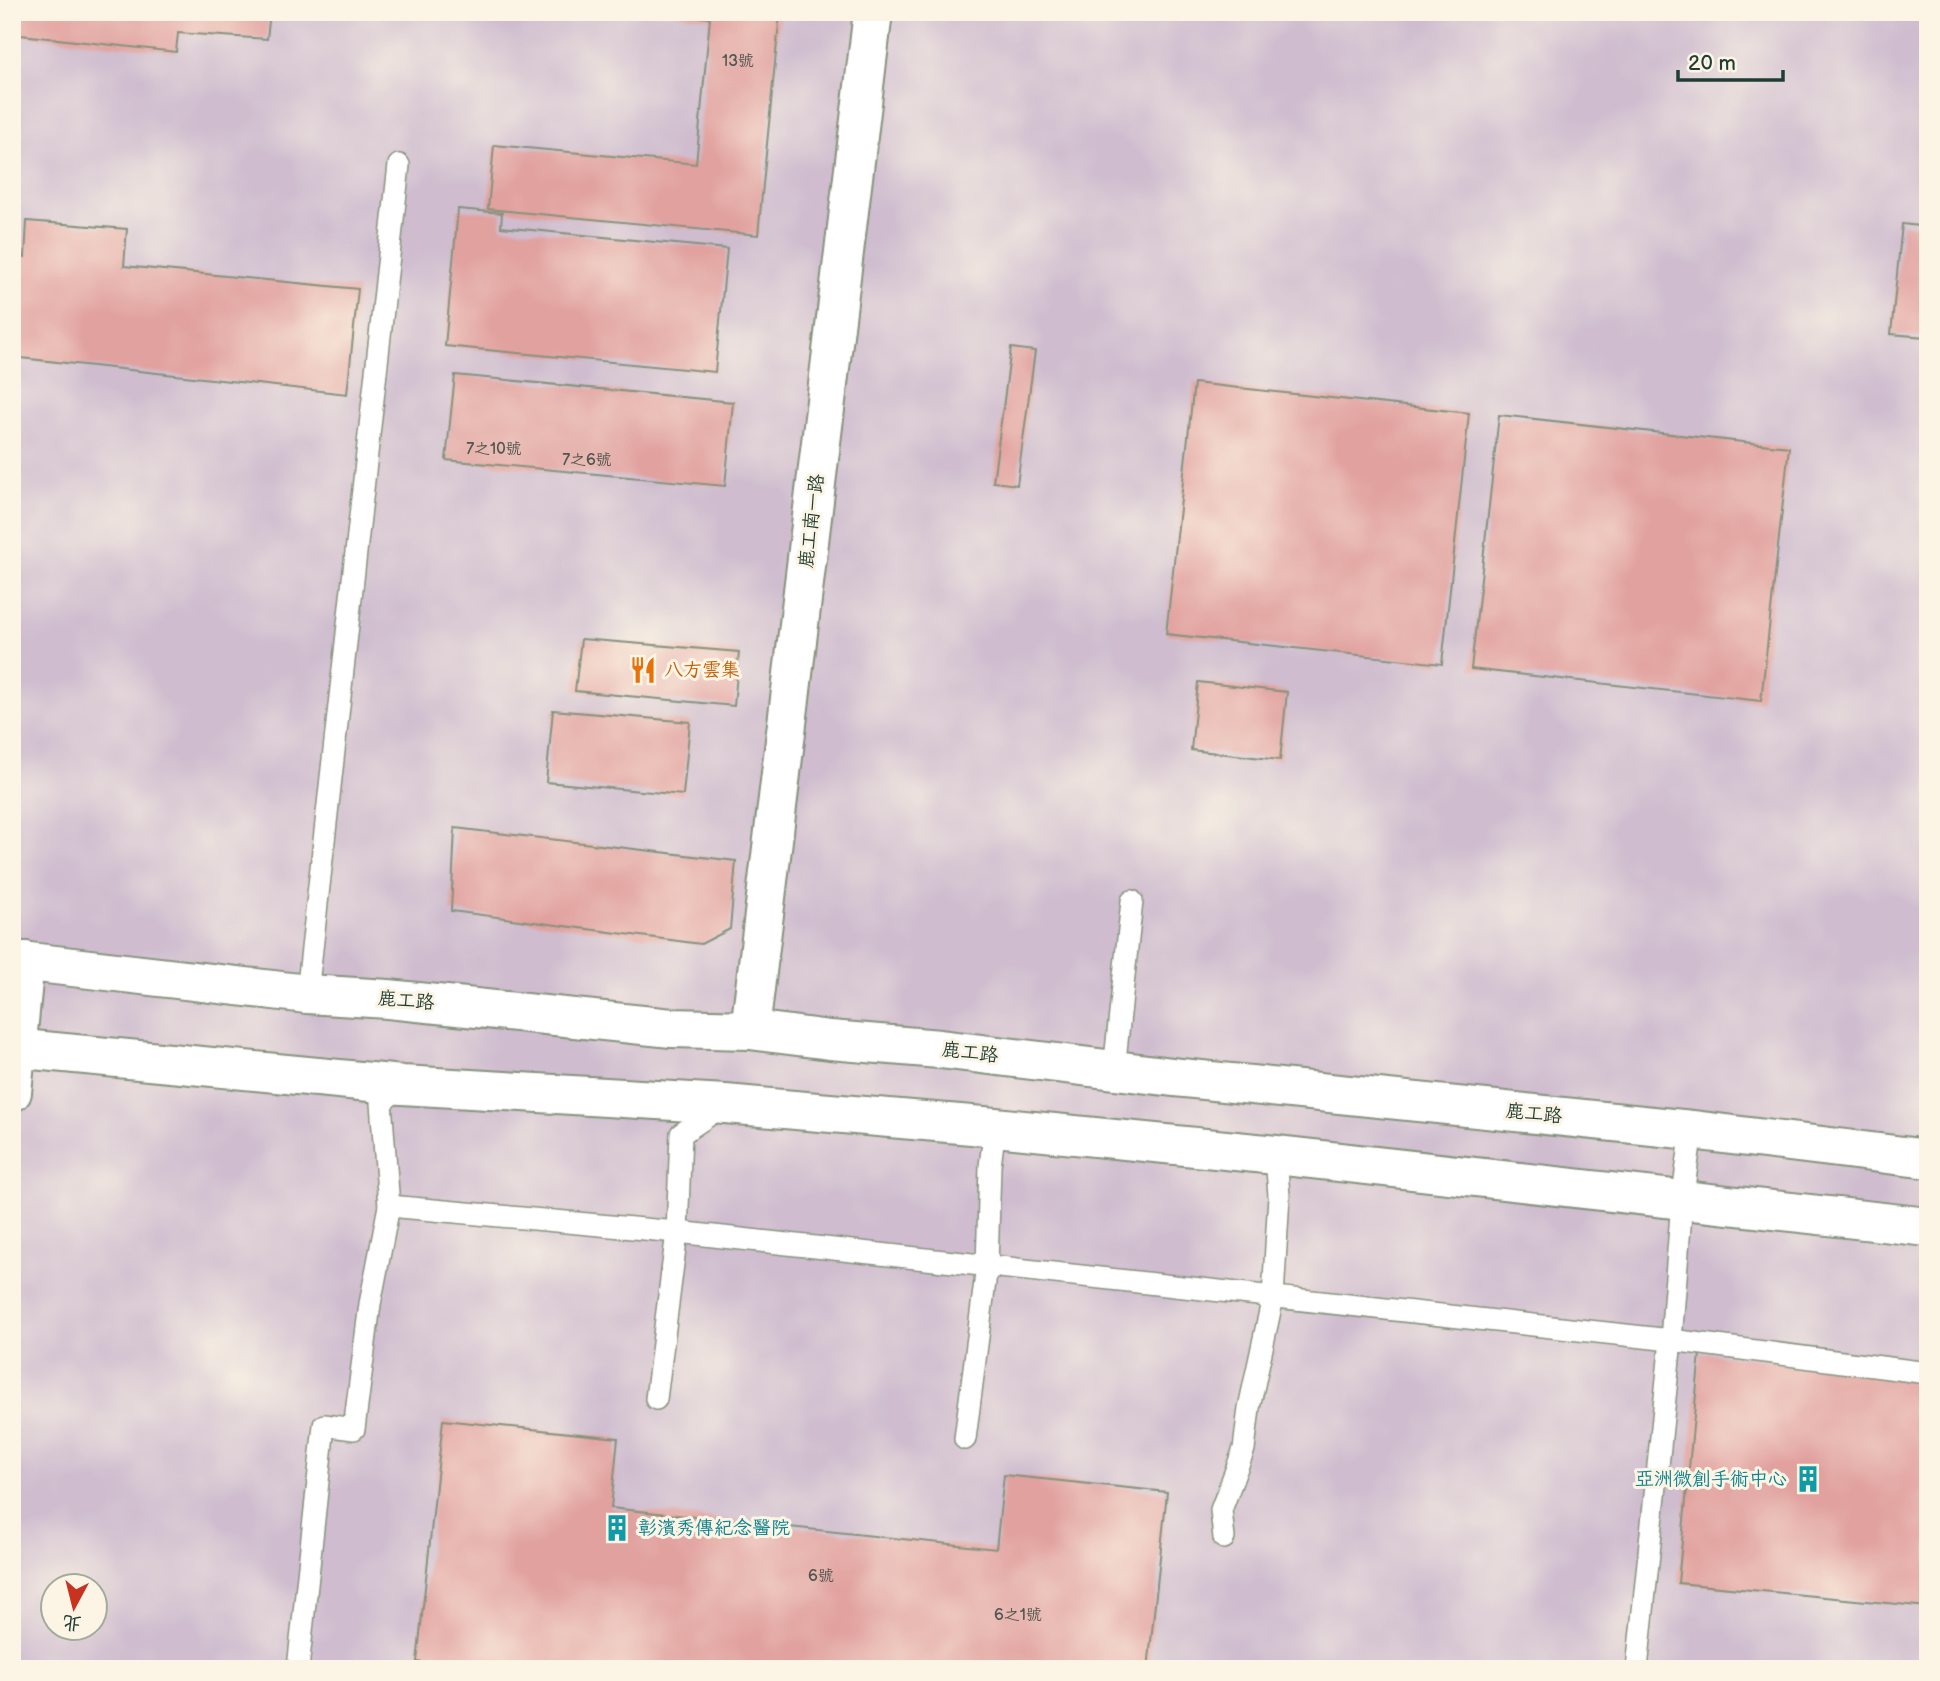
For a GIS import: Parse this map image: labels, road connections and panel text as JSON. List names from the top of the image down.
{
  "streets": {
    "street": ["鹿工南一路", "鹿工路"]
  },
  "crossings": [
    ["鹿工南一路", "鹿工路"]
  ],
  "places": {
    "restaurant": ["八方雲集"],
    "building": ["亞洲微創手術中心", "彰濱秀傳紀念醫院"]
  },
  "house_numbers": [
    "13號",
    "7之10號",
    "7之6號",
    "6號",
    "6之1號"
  ],
  "scale_bar": "20 m",
  "north": "bottom"
}
